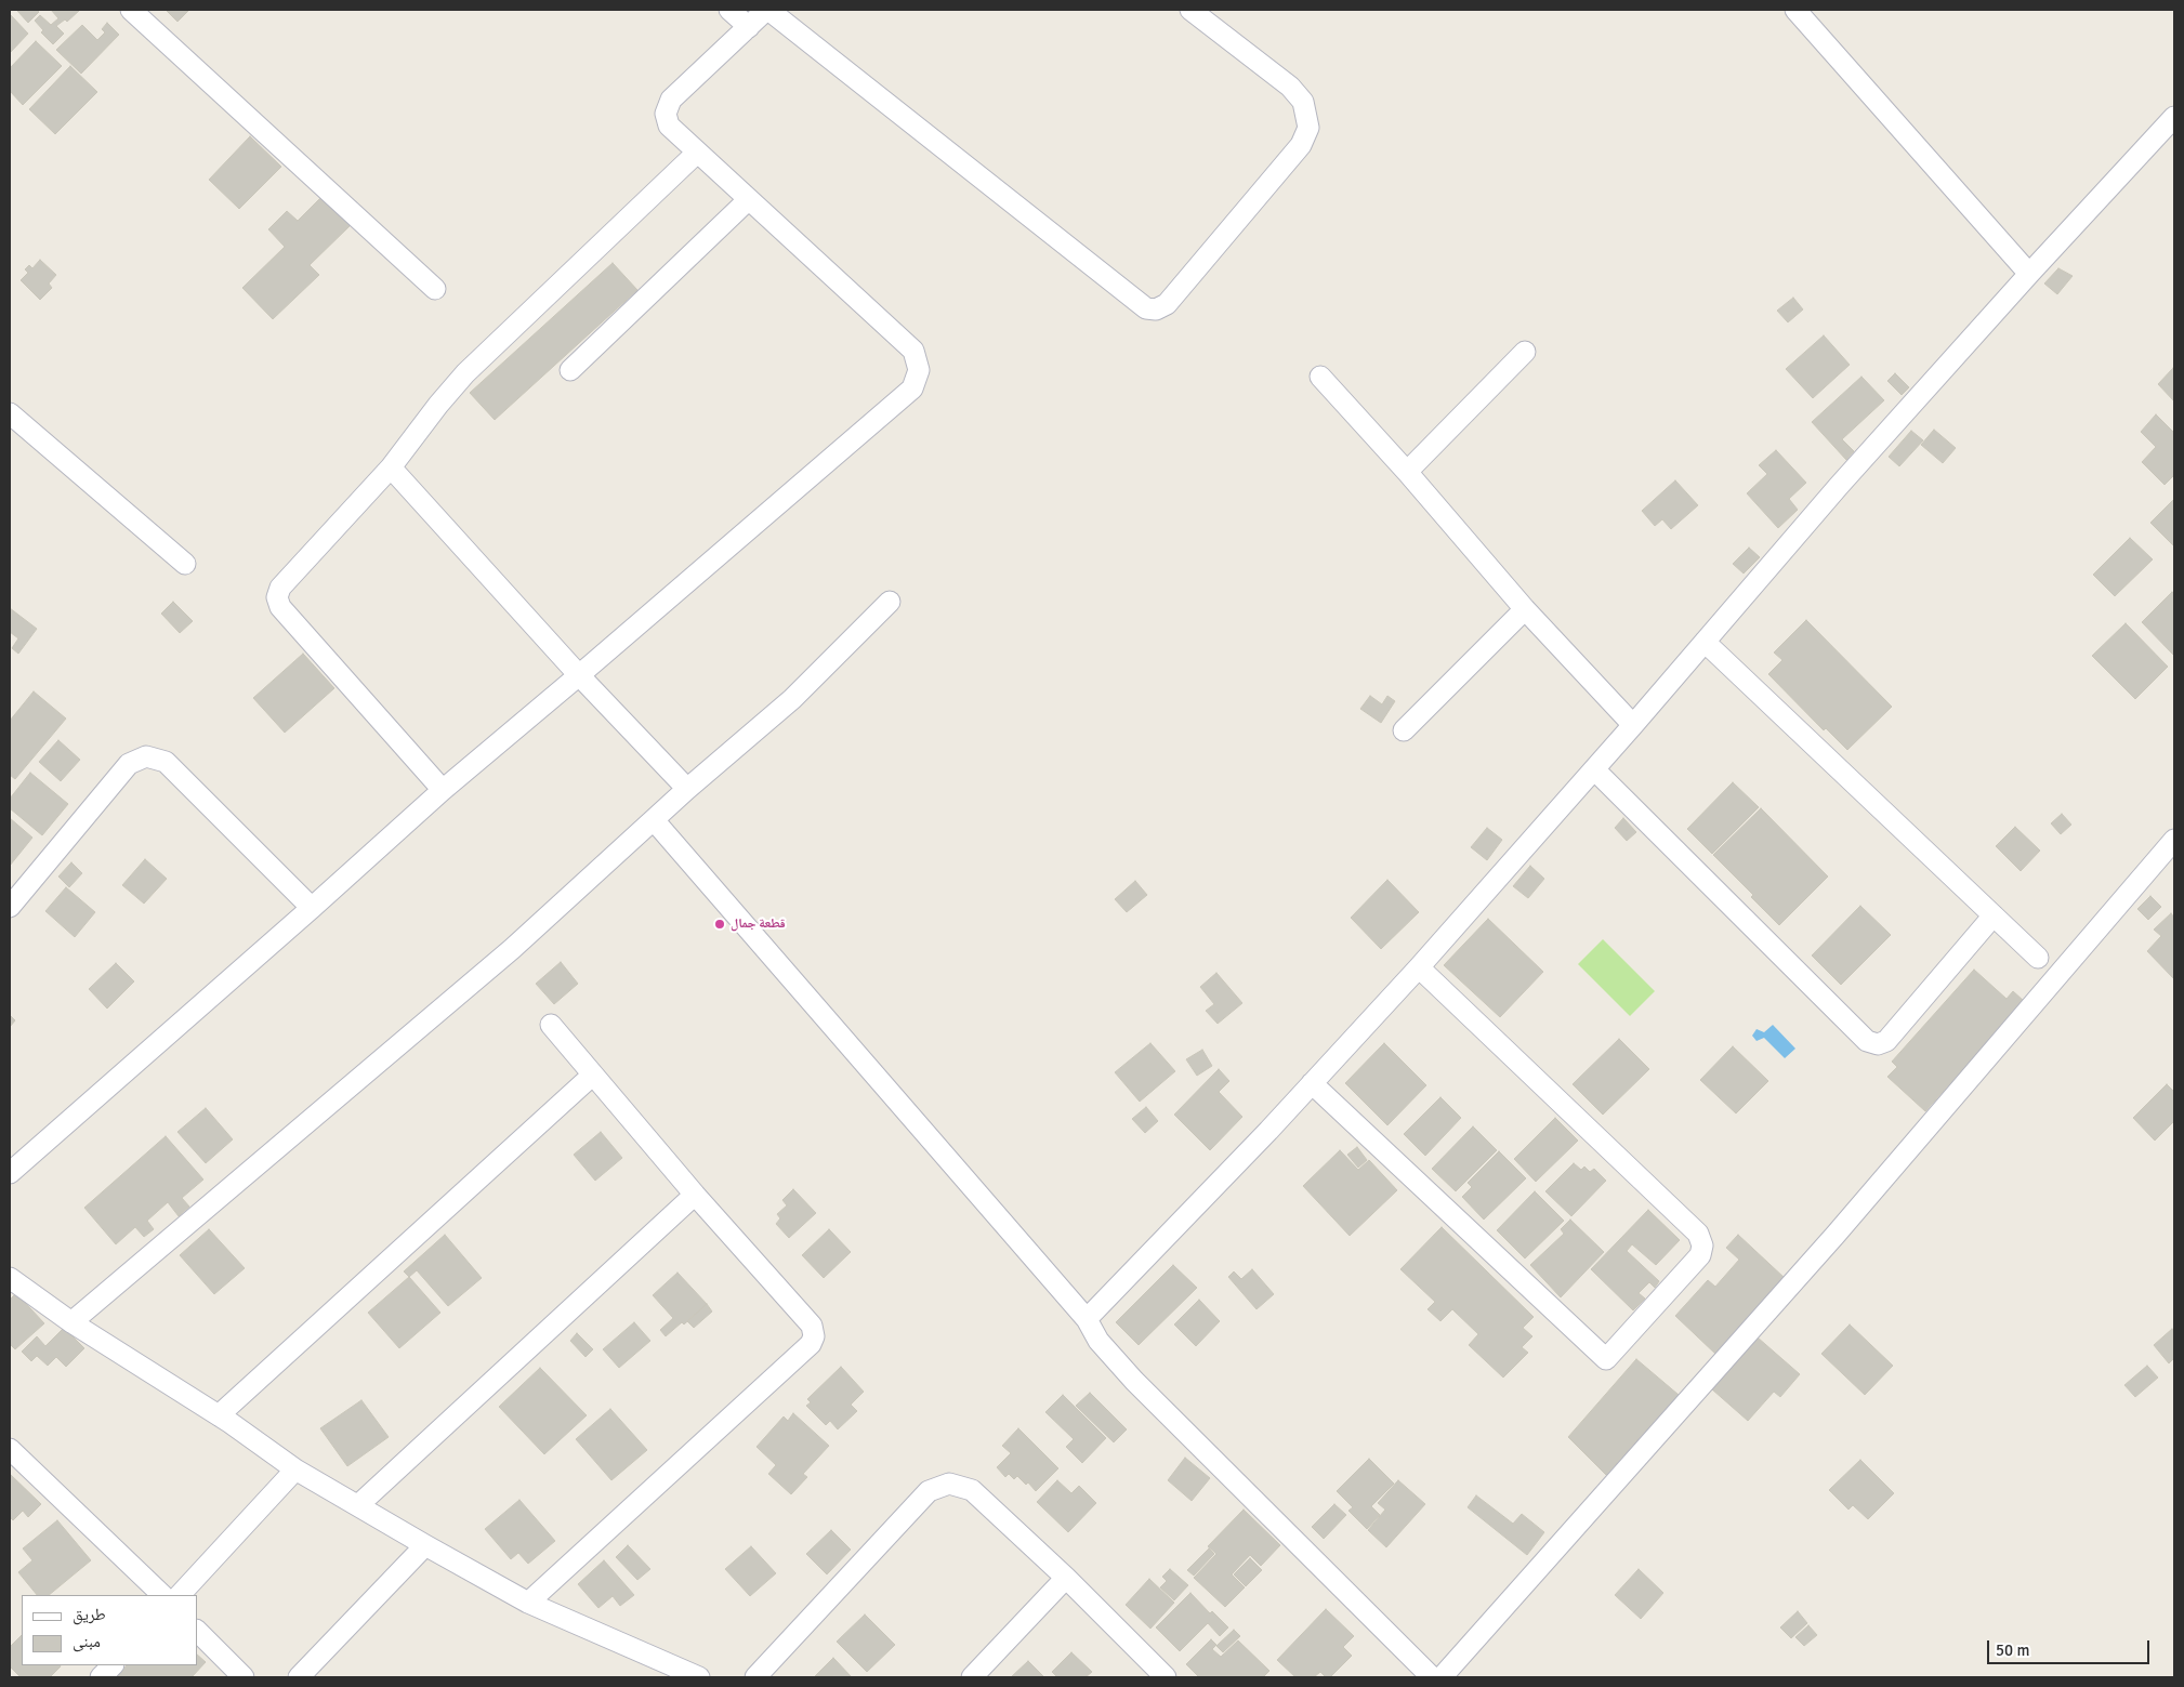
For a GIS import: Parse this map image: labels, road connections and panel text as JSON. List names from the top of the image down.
{
  "places": ["قطعة جمال"],
  "legend": ["طريق", "مبنى"],
  "scale_bar": "50 m"
}
